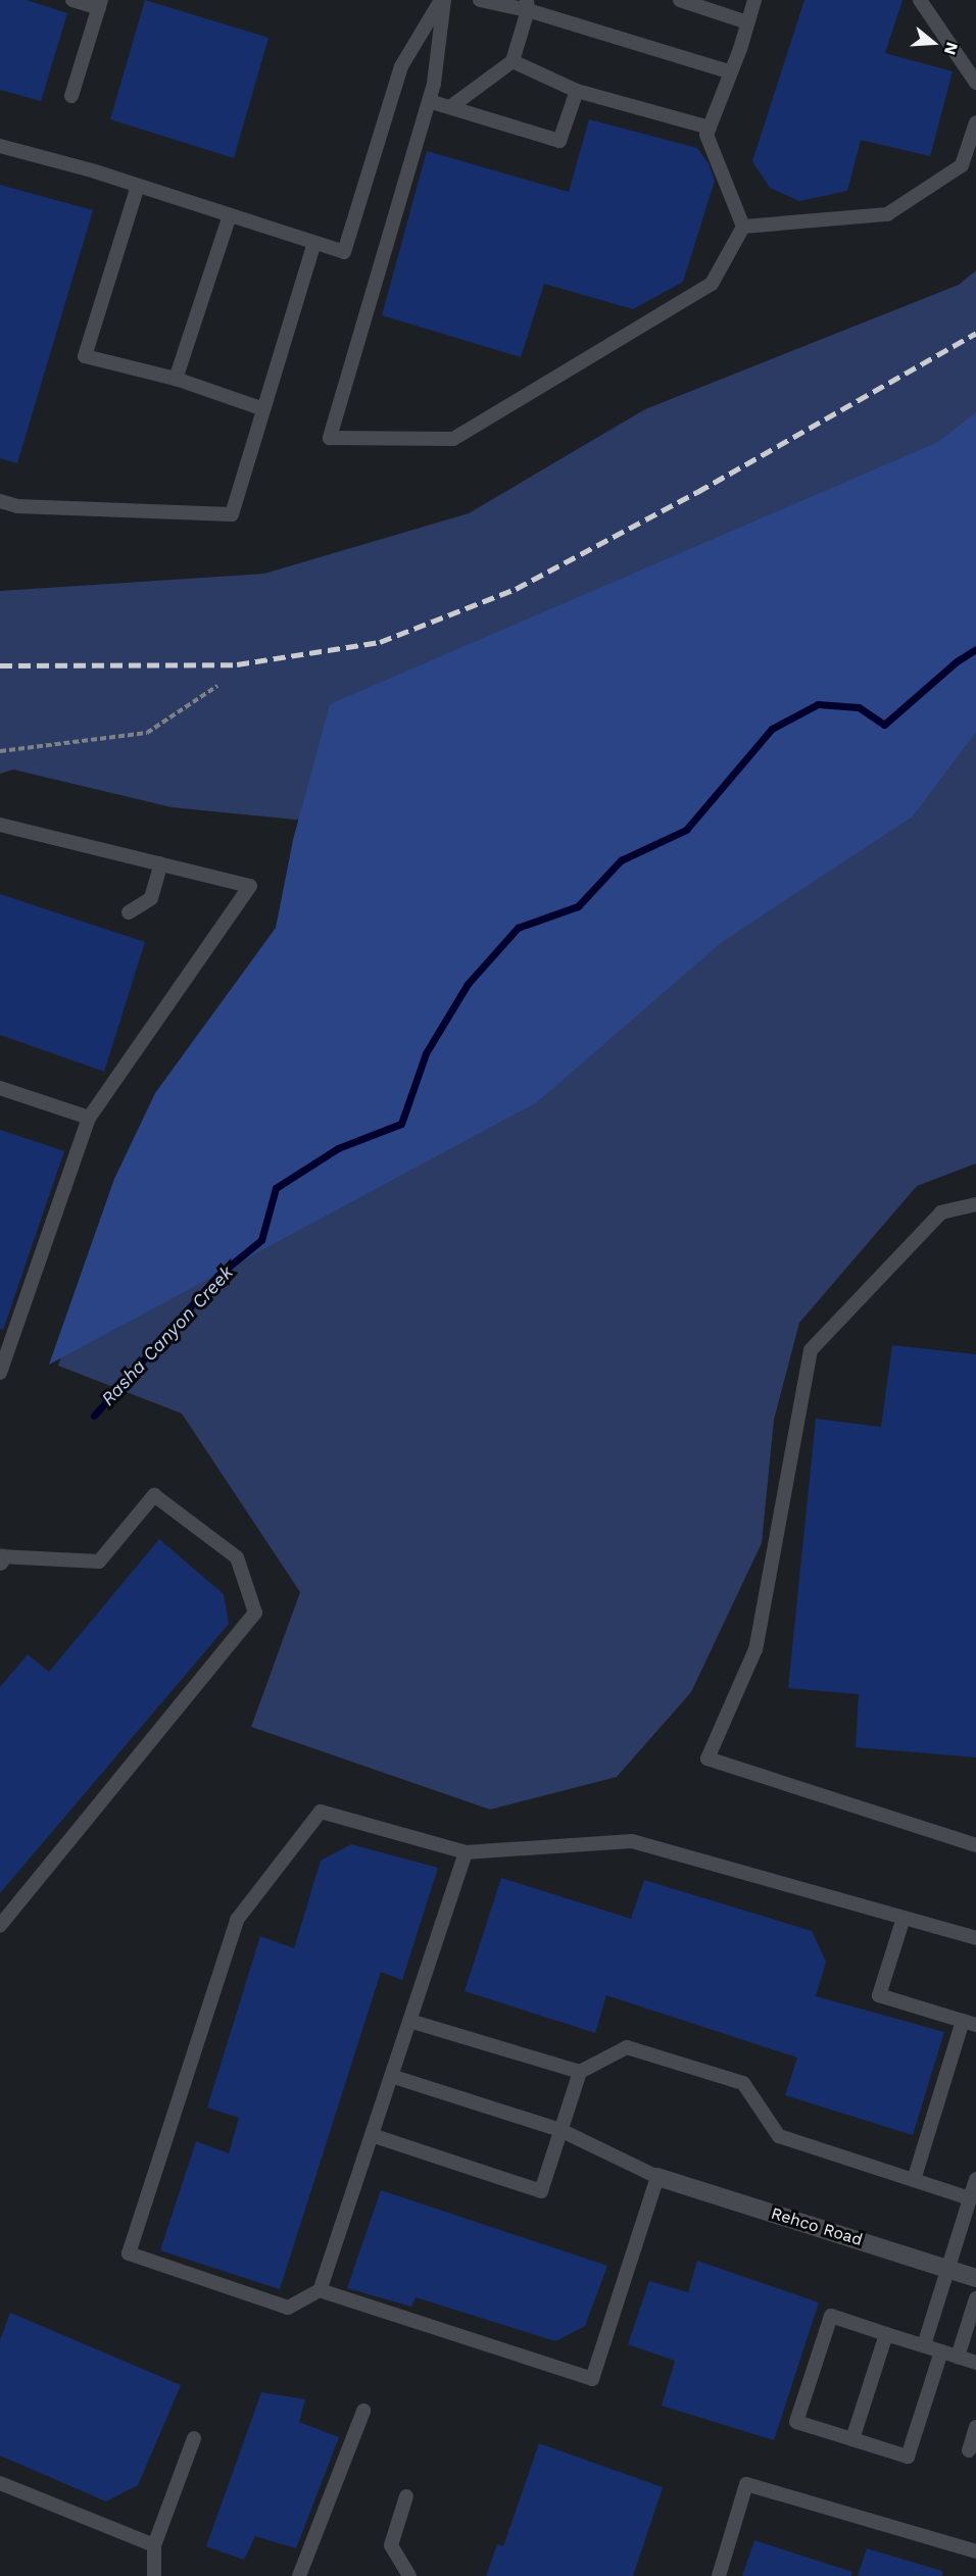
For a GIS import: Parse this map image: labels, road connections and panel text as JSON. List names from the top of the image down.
{
  "streets": {
    "street": ["Rehco Road"]
  },
  "water": ["Rasha Canyon Creek"],
  "north": "right"
}
